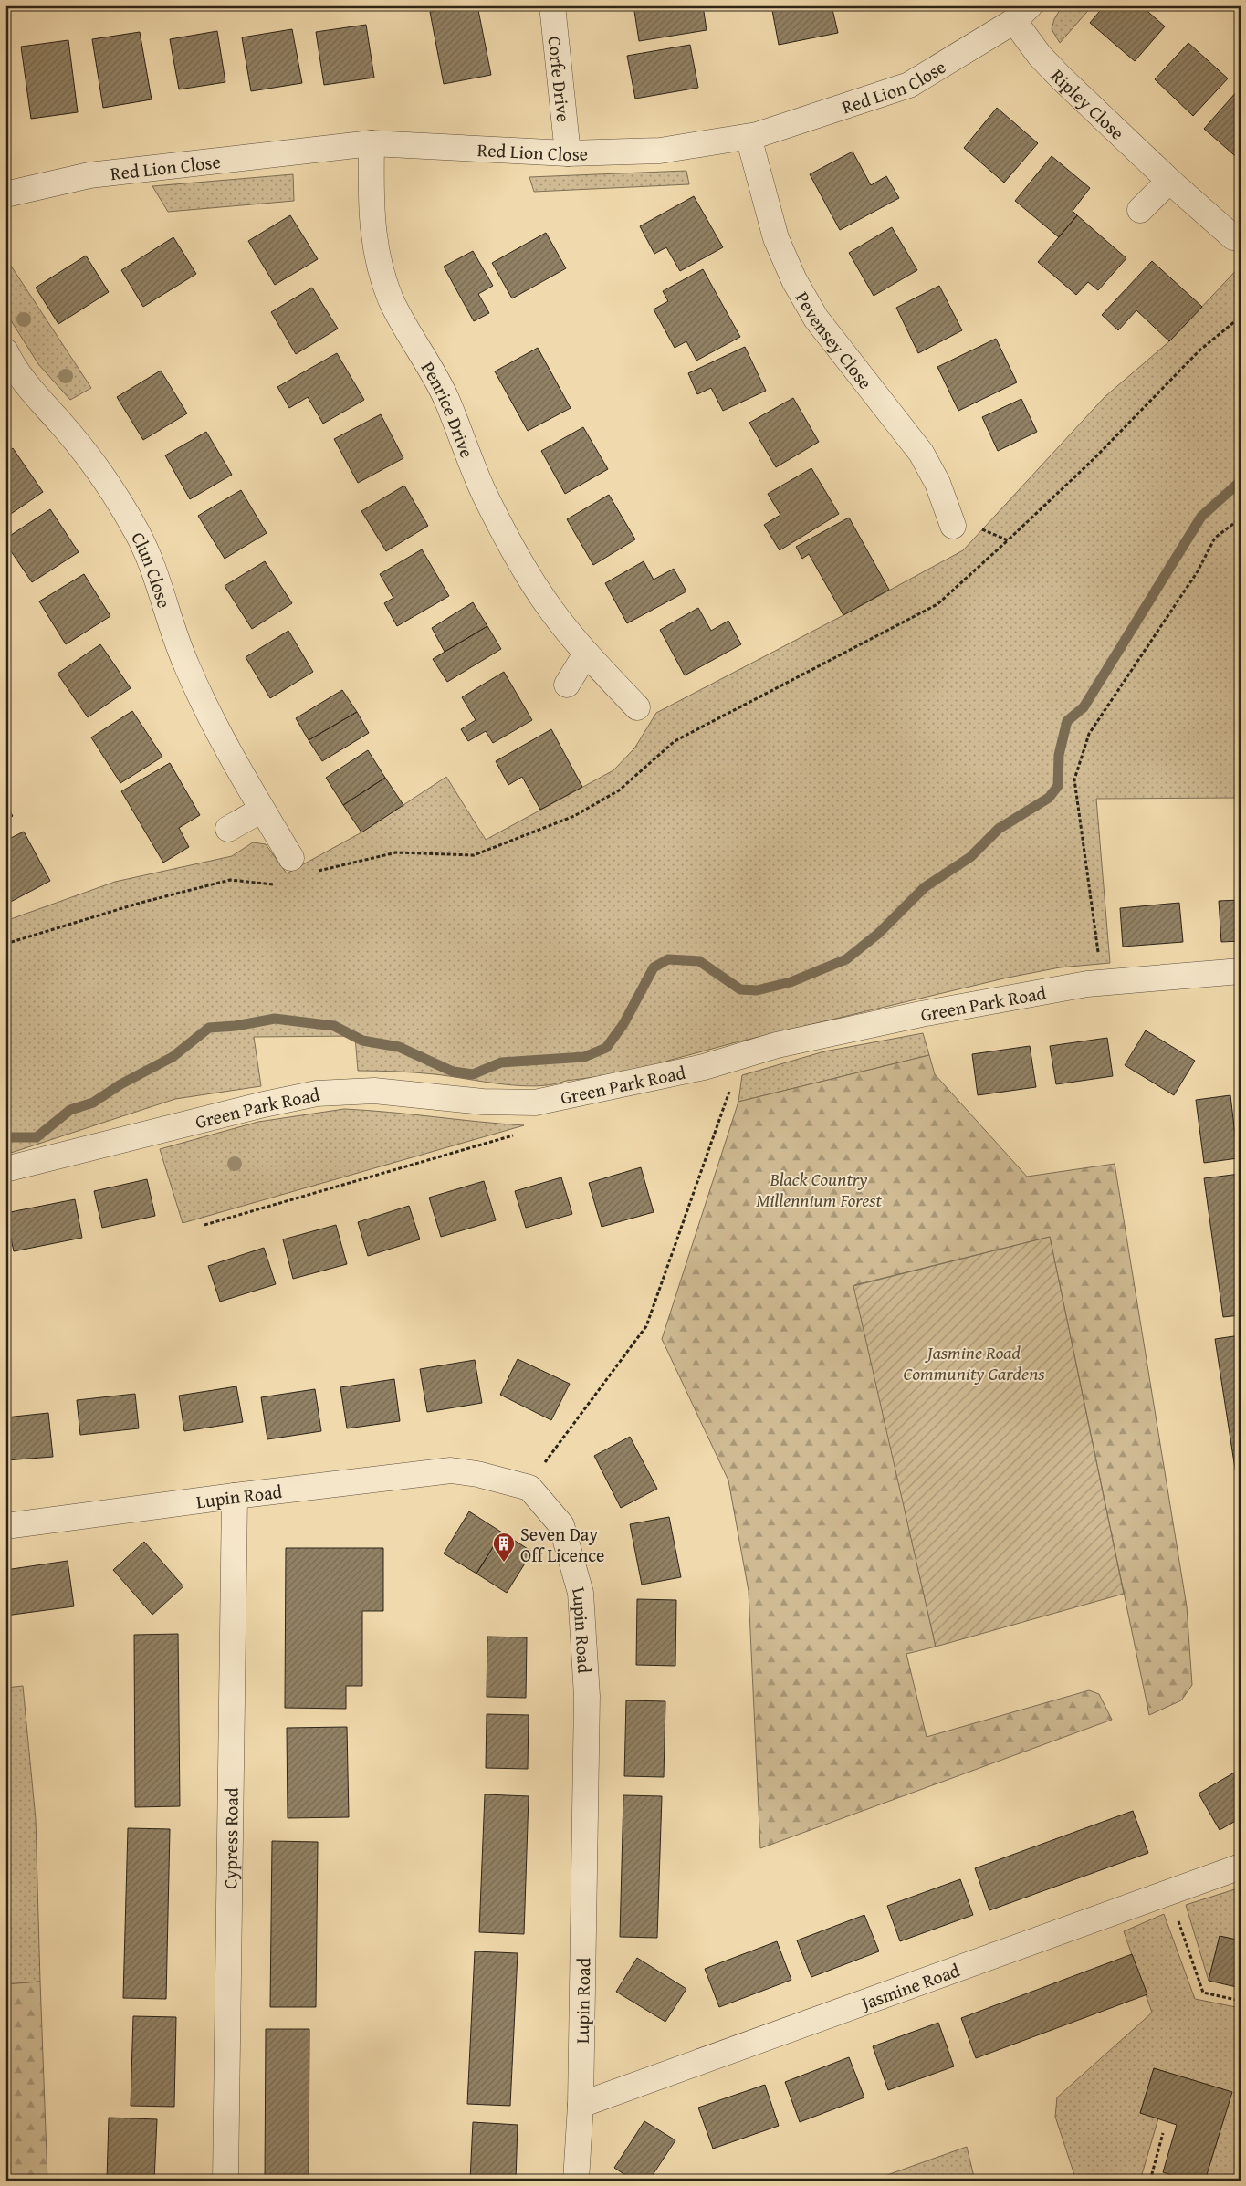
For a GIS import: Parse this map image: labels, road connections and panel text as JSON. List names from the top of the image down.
{
  "streets": {
    "street": [
      "Corfe Drive",
      "Red Lion Close",
      "Ripley Close",
      "Pevensey Close",
      "Penrice Drive",
      "Clun Close",
      "Green Park Road",
      "Lupin Road",
      "Cypress Road",
      "Jasmine Road"
    ]
  },
  "crossings": [
    ["Corfe Drive", "Red Lion Close"],
    ["Red Lion Close", "Ripley Close"],
    ["Red Lion Close", "Pevensey Close"],
    ["Red Lion Close", "Penrice Drive"],
    ["Lupin Road", "Cypress Road"],
    ["Lupin Road", "Jasmine Road"]
  ],
  "parks": ["Black Country Millennium Forest", "Jasmine Road Community Gardens"],
  "places": {
    "building": ["Seven Day Off Licence"]
  }
}
